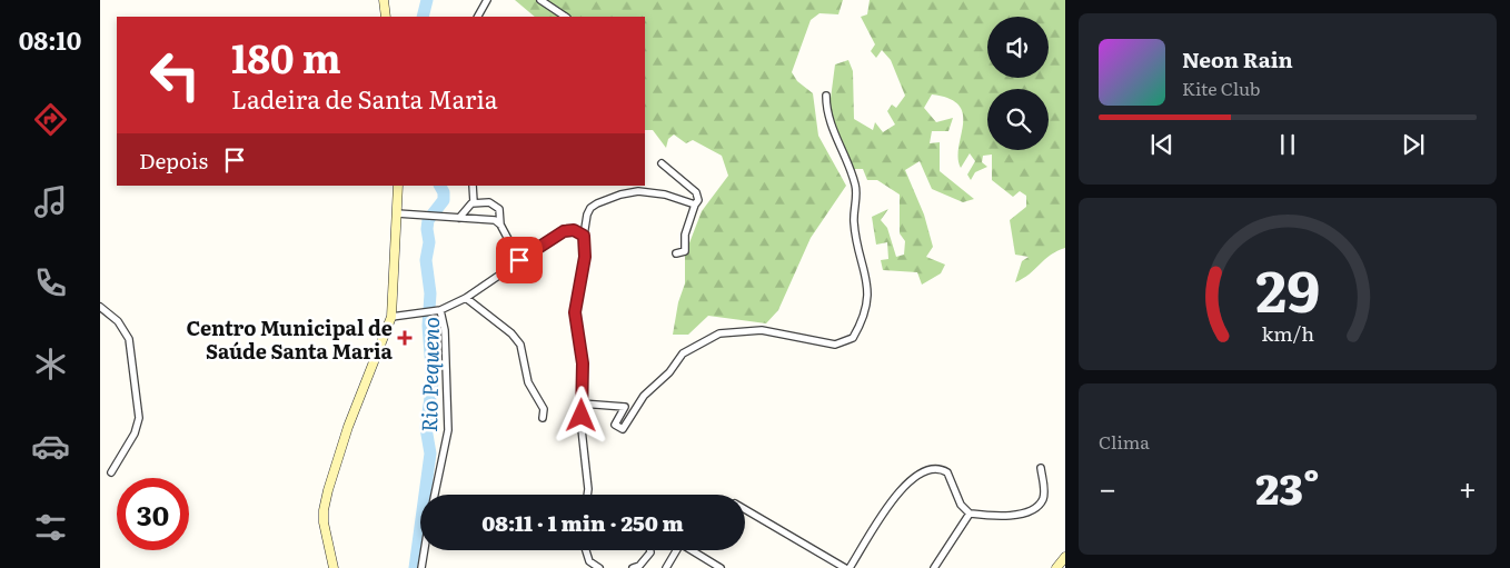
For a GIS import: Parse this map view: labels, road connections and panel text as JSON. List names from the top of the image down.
{
  "water": ["Rio Pequeno"],
  "places": {
    "health": ["Centro Municipal de Saúde Santa Maria"]
  },
  "page": {
    "tabs": "08:10",
    "turn": ["180 m", "Ladeira de Santa Maria"],
    "song": ["Neon Rain", "Kite Club"],
    "then": "Depois",
    "tile": "Clima",
    "heat": ["−", "23°", "+"],
    "limit": "30",
    "trip": "08:11 · 1 min · 250 m",
    "gauge": ["29", "km/h"]
  }
}
